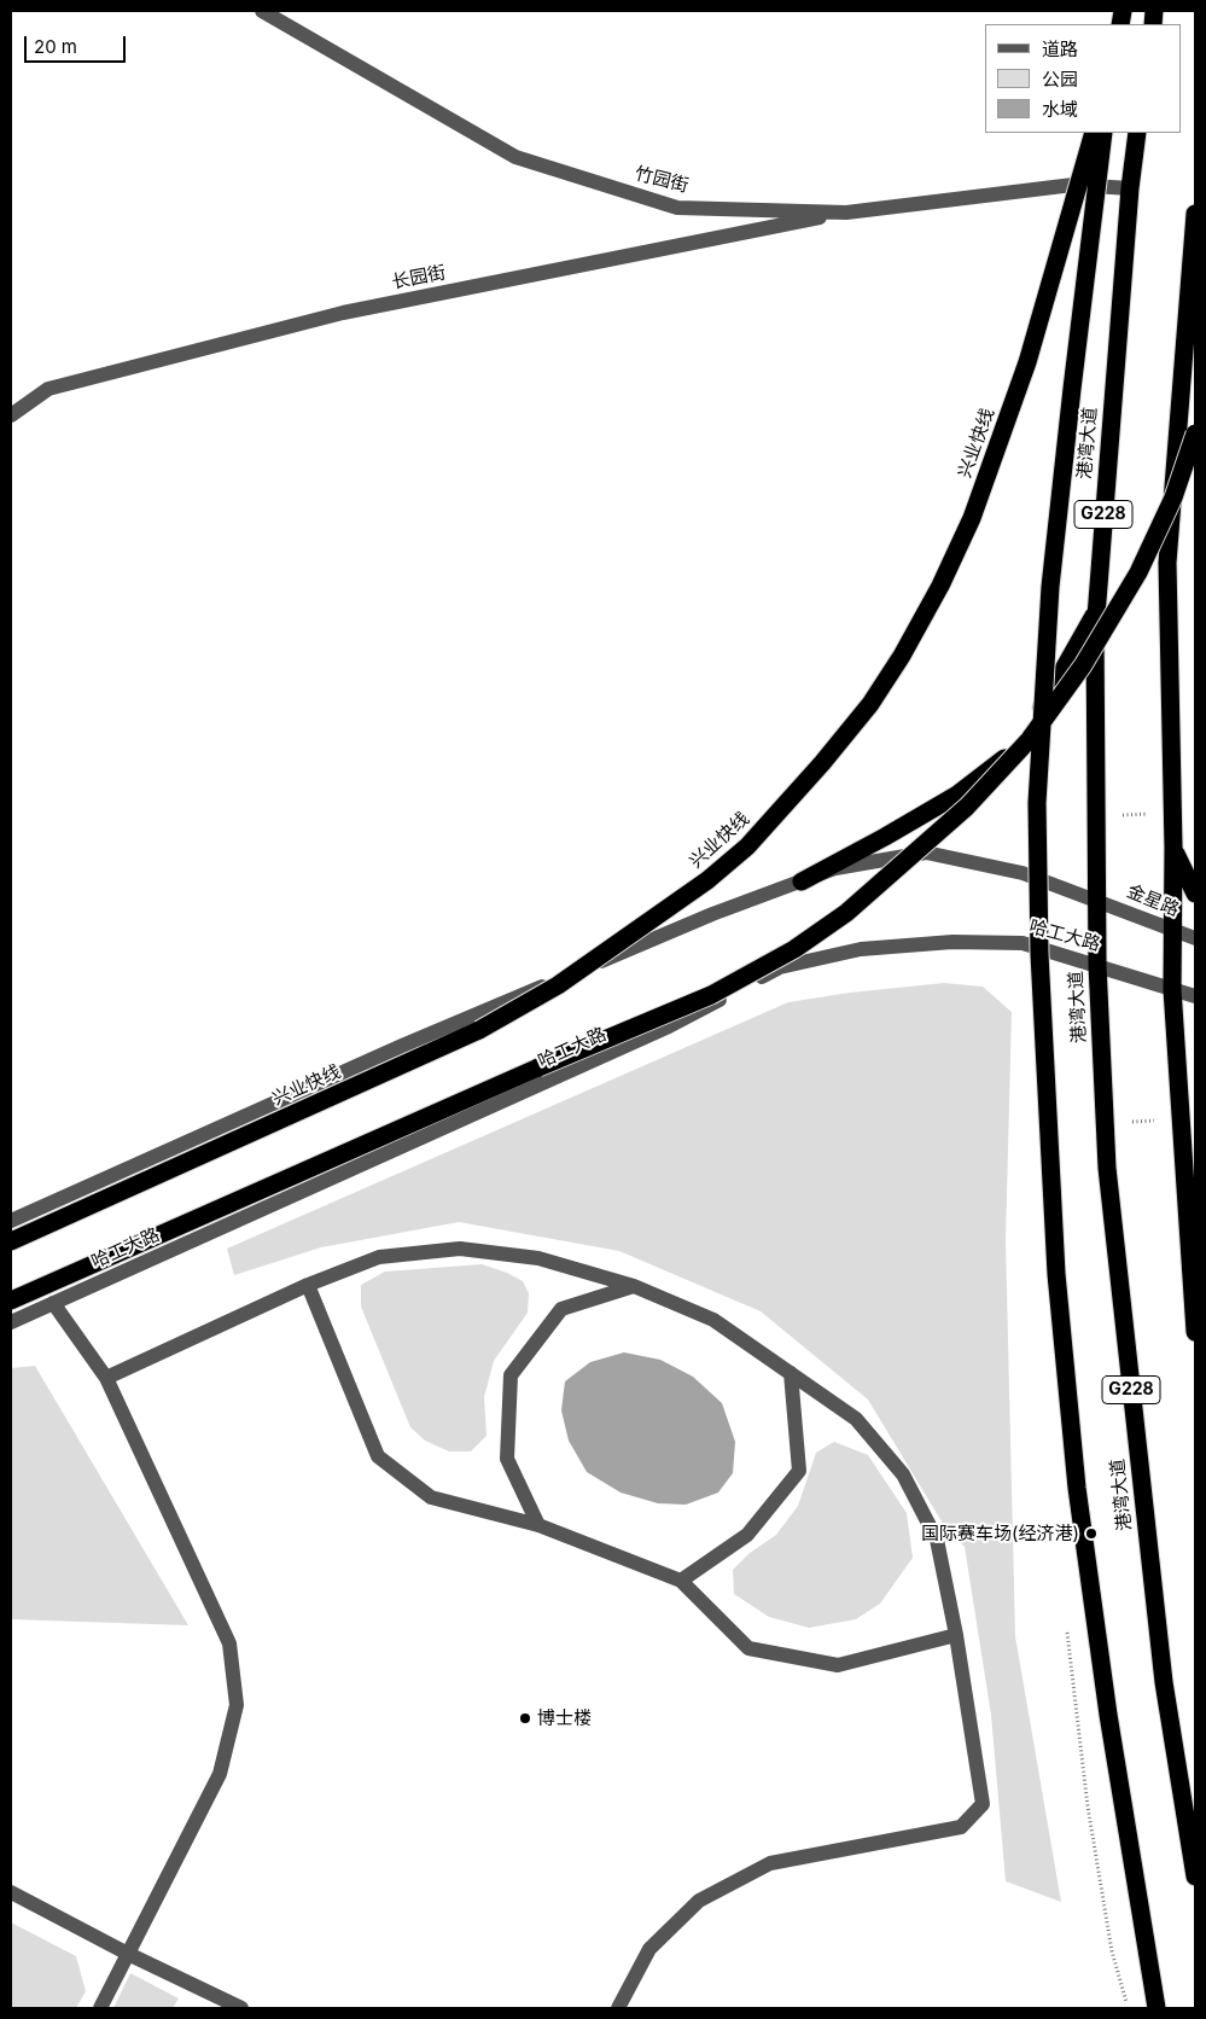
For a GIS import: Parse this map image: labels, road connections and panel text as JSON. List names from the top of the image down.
{
  "streets": {
    "highway": ["兴业快线", "港湾大道", "G228"],
    "street": [
      "竹园街",
      "长园街",
      "金星路",
      "哈工大路"
    ]
  },
  "crossings": [
    ["竹园街", "长园街"],
    ["竹园街", "港湾大道"],
    ["港湾大道", "金星路"],
    ["港湾大道", "哈工大路"]
  ],
  "places": ["国际赛车场(经济港)", "博士楼"],
  "legend": ["道路", "公园", "水域"],
  "scale_bar": "20 m"
}
